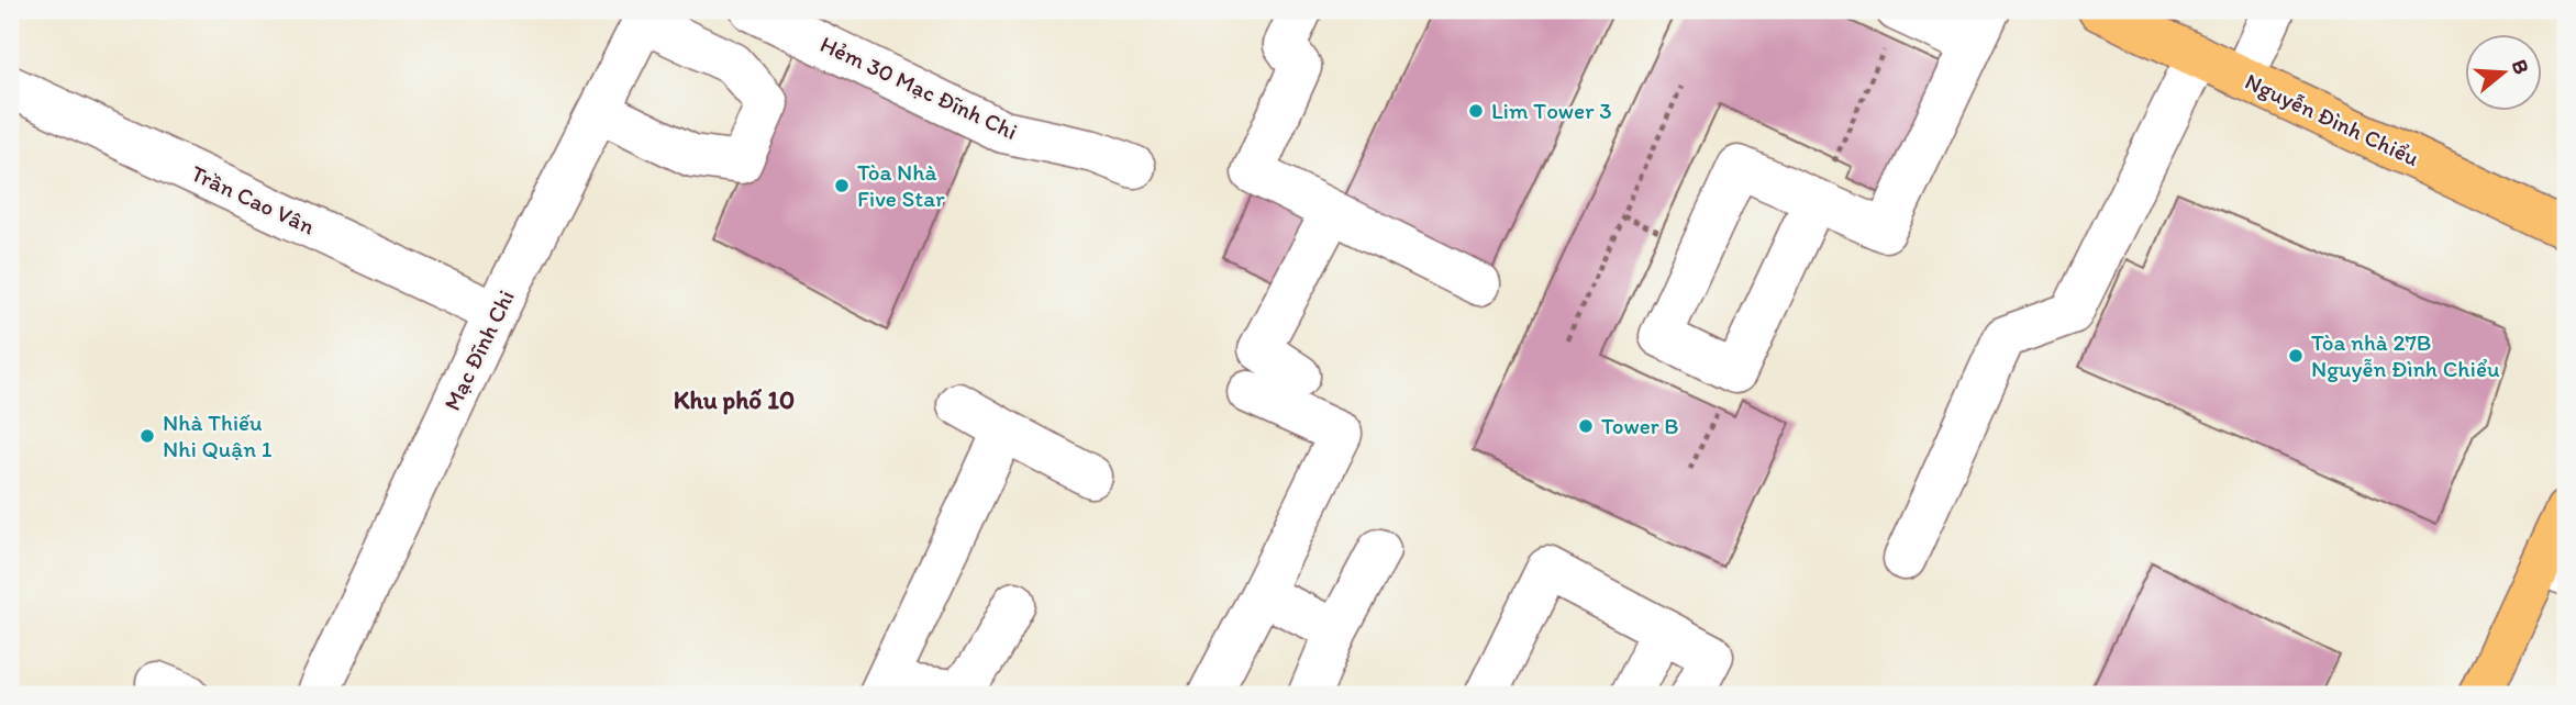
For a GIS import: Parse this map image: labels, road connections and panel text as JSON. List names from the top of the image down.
{
  "streets": {
    "main road": ["Nguyễn Đình Chiểu"],
    "street": ["Hẻm 30 Mạc Đĩnh Chi", "Trần Cao Vân", "Mạc Đĩnh Chi"]
  },
  "crossings": [
    ["Trần Cao Vân", "Mạc Đĩnh Chi"]
  ],
  "districts": ["Khu phố 10"],
  "places": [
    "Lim Tower 3",
    "Tòa Nhà Five Star",
    "Tòa nhà 27B Nguyễn Đình Chiểu",
    "Tower B",
    "Nhà Thiếu Nhi Quận 1"
  ],
  "north": "right"
}
